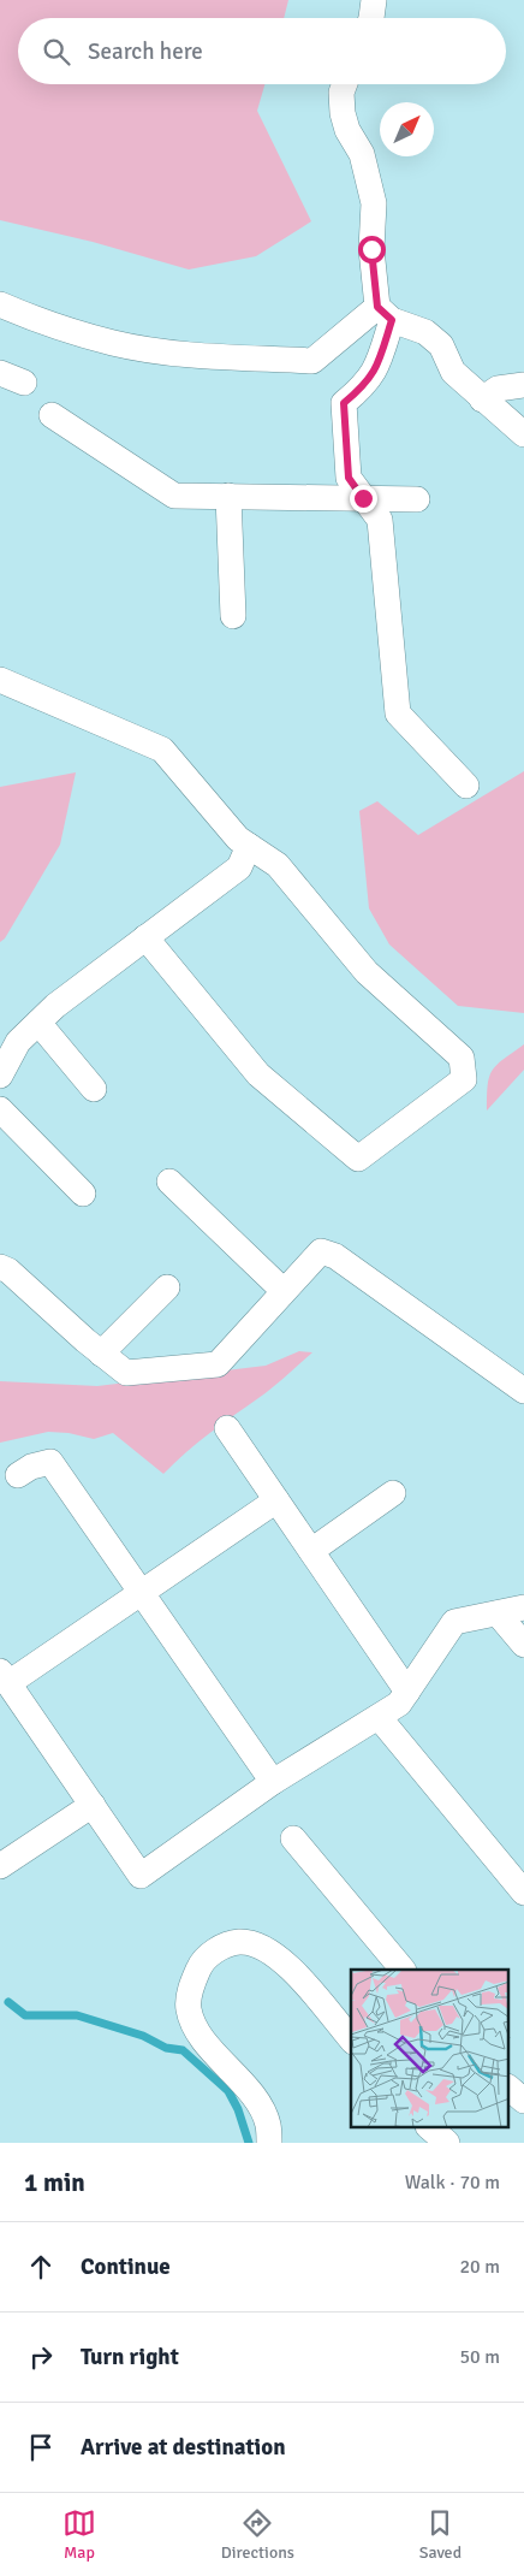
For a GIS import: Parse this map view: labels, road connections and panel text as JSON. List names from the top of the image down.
{
  "north": "top right",
  "page": {
    "search": "Search here",
    "heading": ["1 min", "Walk · 70 m"],
    "list": [
      ["Continue", "20 m"],
      ["Turn right", "50 m"],
      "Arrive at destination"
    ],
    "nav": ["Map", "Directions", "Saved"]
  }
}
